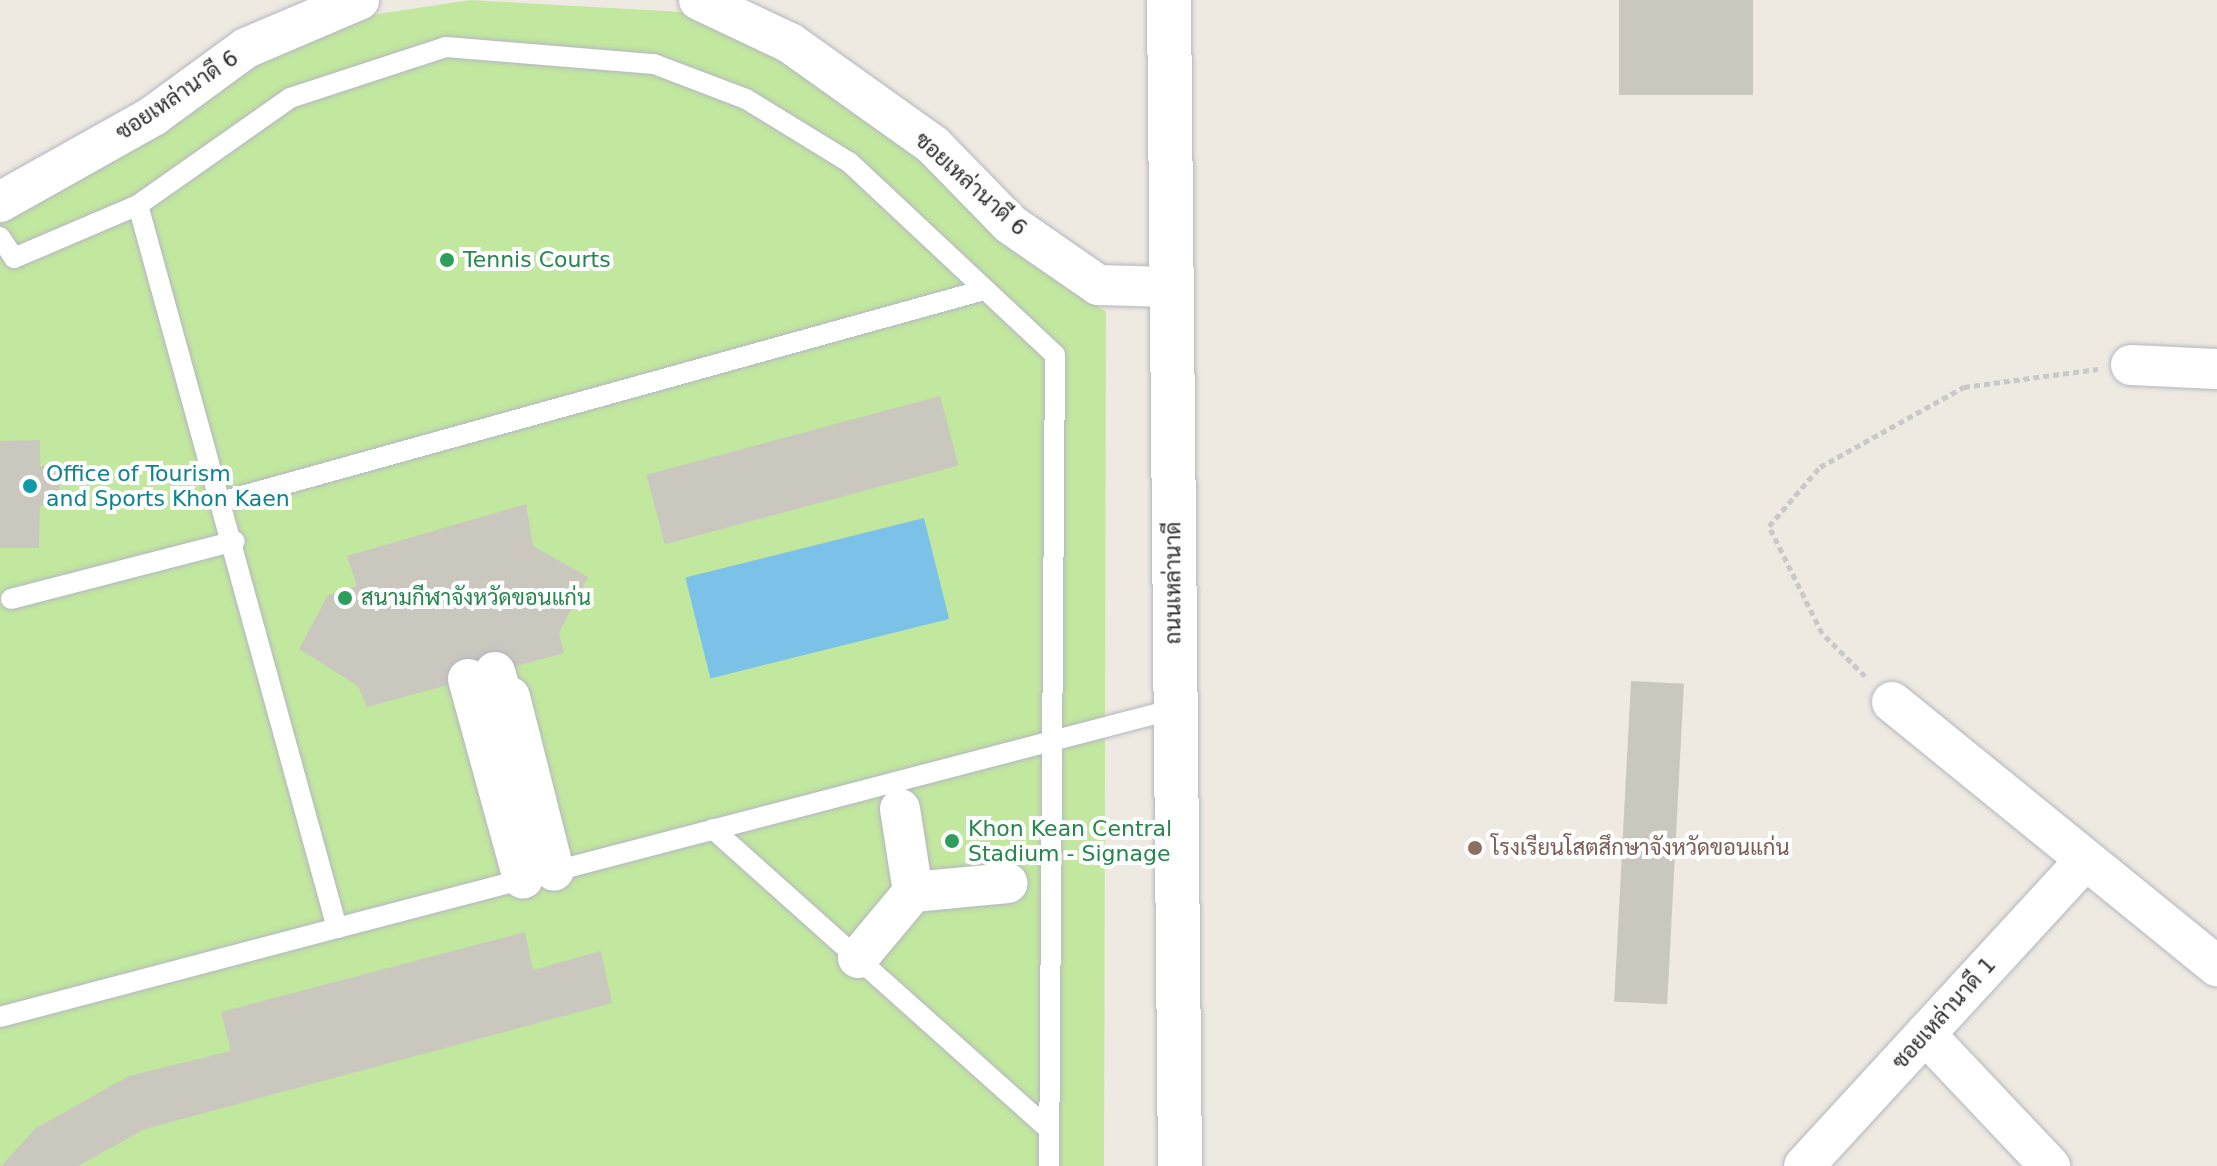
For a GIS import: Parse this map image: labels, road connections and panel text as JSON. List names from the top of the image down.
{
  "streets": {
    "main road": ["ถนนเหล่านาดี"],
    "street": ["ซอยเหล่านาดี 6", "ซอยเหล่านาดี 1"]
  },
  "crossings": [
    ["ซอยเหล่านาดี 6", "ถนนเหล่านาดี"]
  ],
  "places": [
    "Tennis Courts",
    "Office of Tourism and Sports Khon Kaen",
    "สนามกีฬาจังหวัดขอนแก่น",
    "Khon Kean Central Stadium - Signage",
    "โรงเรียนโสตสึกษาจังหวัดขอนแก่น"
  ]
}
